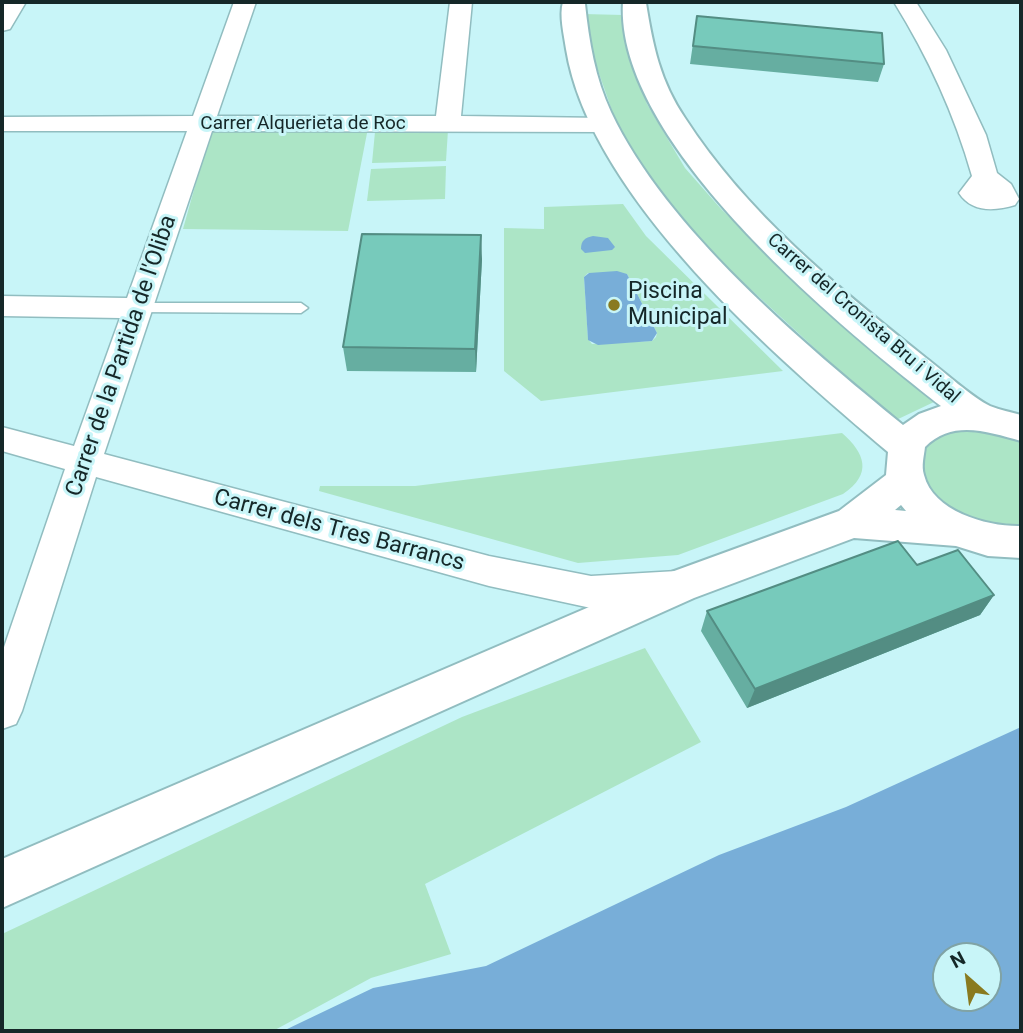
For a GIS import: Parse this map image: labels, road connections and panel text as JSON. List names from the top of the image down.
{
  "streets": {
    "street": [
      "Carrer Alquerieta de Roc",
      "Carrer del Cronista Bru i Vidal",
      "Carrer de la Partida de l'Oliba",
      "Carrer dels Tres Barrancs"
    ]
  },
  "crossings": [
    ["Carrer Alquerieta de Roc", "Carrer del Cronista Bru i Vidal"],
    ["Carrer Alquerieta de Roc", "Carrer de la Partida de l'Oliba"],
    ["Carrer de la Partida de l'Oliba", "Carrer dels Tres Barrancs"]
  ],
  "places": ["Piscina Municipal"],
  "north": "top left"
}
